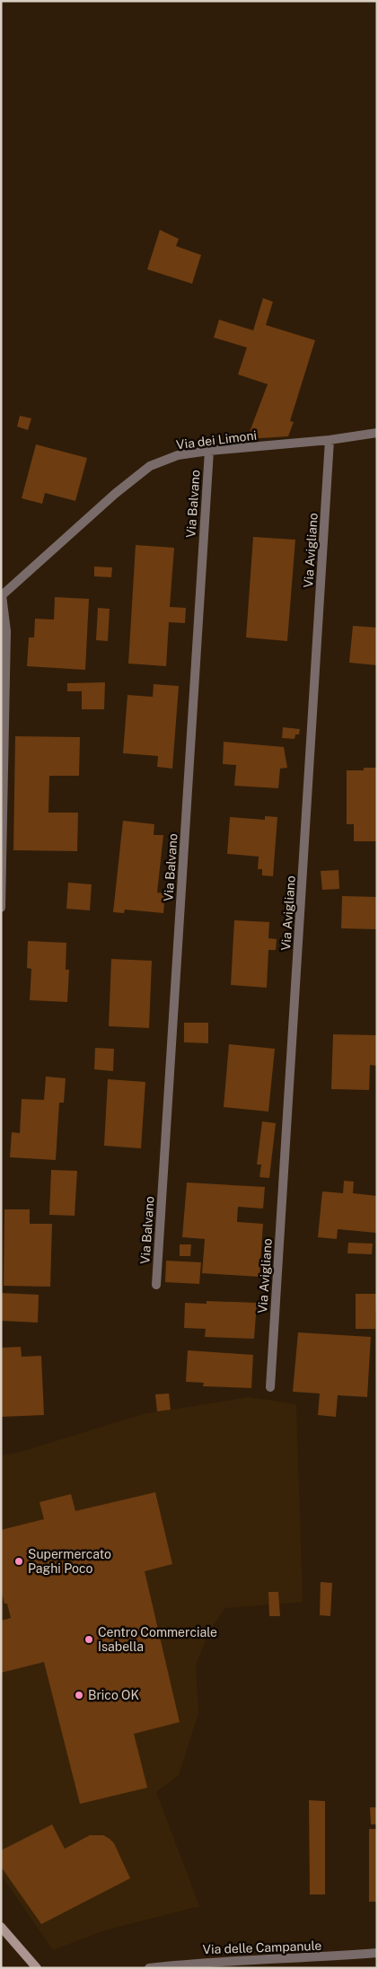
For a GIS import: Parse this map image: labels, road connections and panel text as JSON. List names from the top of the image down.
{
  "streets": {
    "street": [
      "Via dei Limoni",
      "Via Balvano",
      "Via Avigliano",
      "Via delle Campanule"
    ]
  },
  "crossings": [
    ["Via dei Limoni", "Via Balvano"],
    ["Via dei Limoni", "Via Avigliano"]
  ],
  "places": ["Supermercato Paghi Poco", "Centro Commerciale Isabella", "Brico OK"]
}
